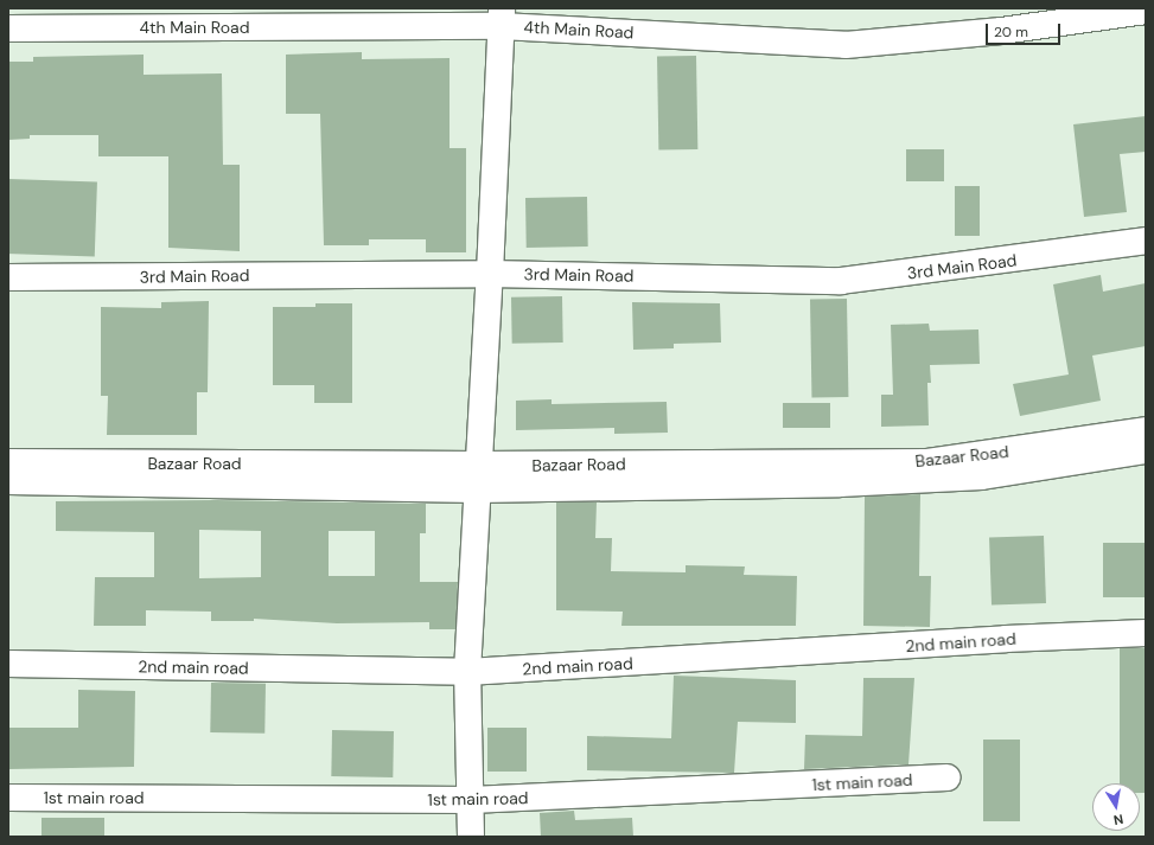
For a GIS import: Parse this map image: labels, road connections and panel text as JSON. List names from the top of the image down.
{
  "streets": {
    "street": [
      "4th Main Road",
      "3rd Main Road",
      "Bazaar Road",
      "2nd main road",
      "1st main road"
    ]
  },
  "scale_bar": "20 m",
  "north": "bottom"
}
